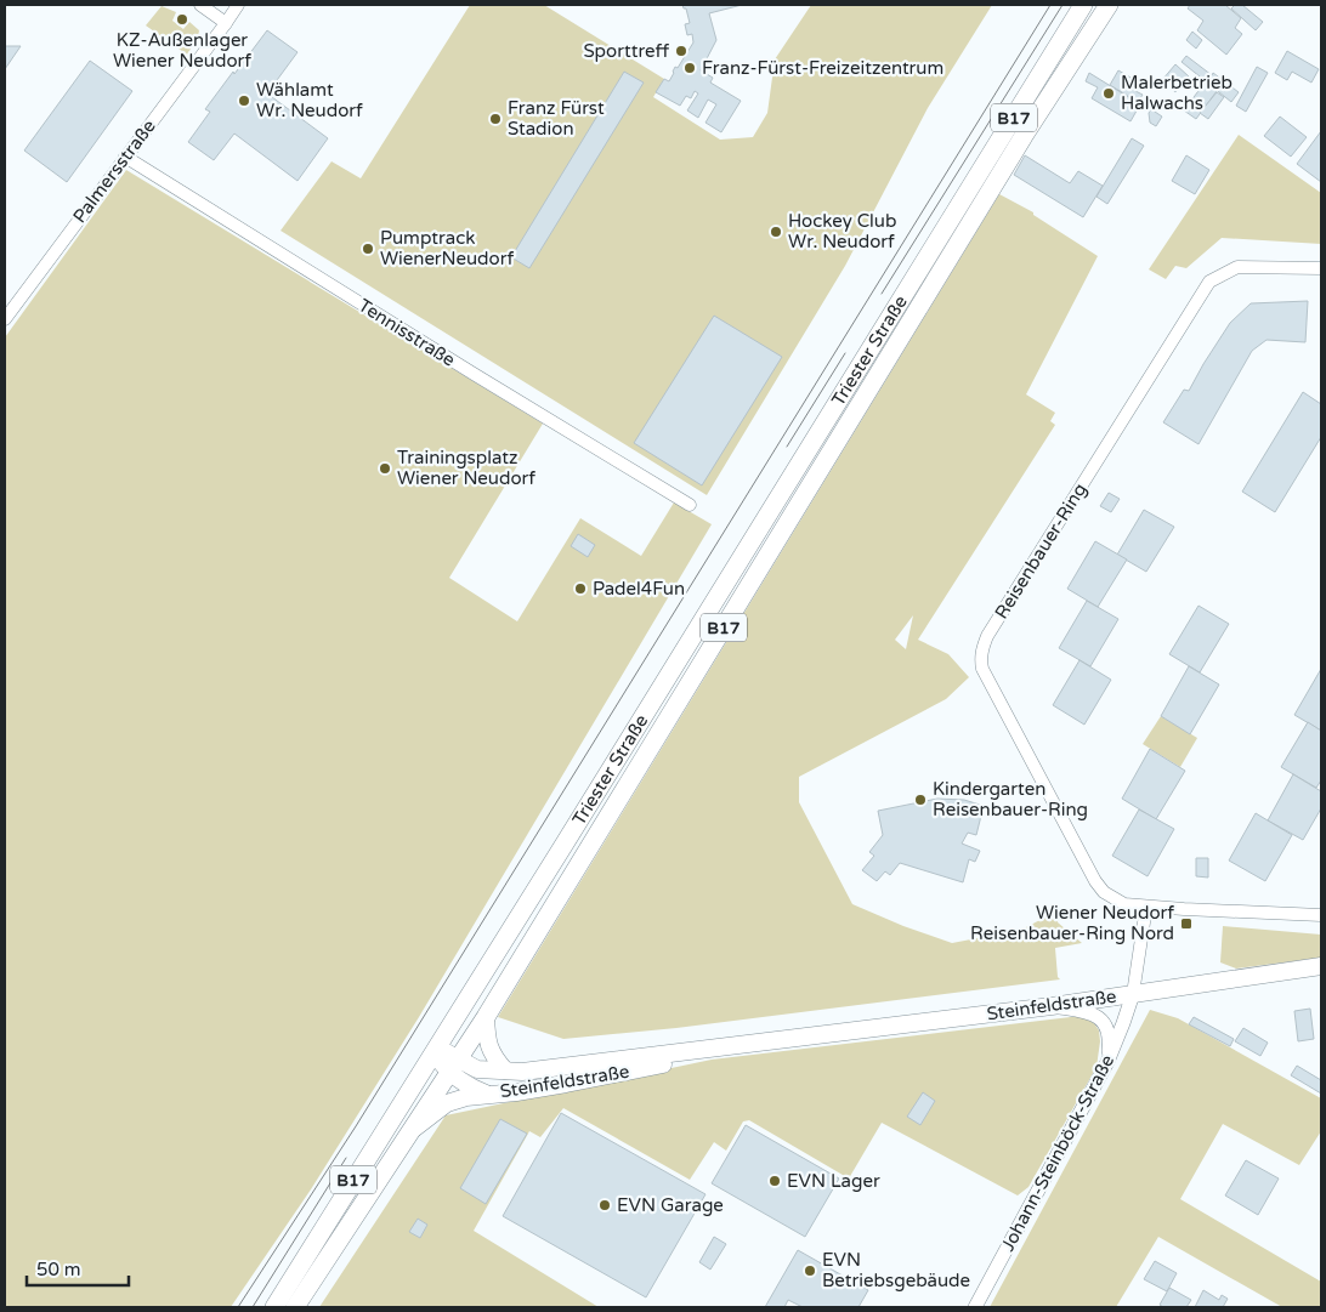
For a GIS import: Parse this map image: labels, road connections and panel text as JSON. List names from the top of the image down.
{
  "streets": {
    "main road": ["B17", "Triester Straße", "Steinfeldstraße"],
    "street": [
      "Palmersstraße",
      "Tennisstraße",
      "Reisenbauer-Ring",
      "Johann-Steinböck-Straße"
    ]
  },
  "crossings": [
    ["B17", "Triester Straße"],
    ["Palmersstraße", "Tennisstraße"],
    ["Triester Straße", "Steinfeldstraße"],
    ["Steinfeldstraße", "Johann-Steinböck-Straße"]
  ],
  "places": {
    "other": [
      "KZ-Außenlager Wiener Neudorf",
      "Sporttreff",
      "Franz-Fürst-Freizeitzentrum",
      "Malerbetrieb Halwachs",
      "Wählamt Wr. Neudorf",
      "Franz Fürst Stadion",
      "Hockey Club Wr. Neudorf",
      "Pumptrack WienerNeudorf",
      "Trainingsplatz Wiener Neudorf",
      "Padel4Fun",
      "Kindergarten Reisenbauer-Ring",
      "EVN Lager",
      "EVN Garage",
      "EVN Betriebsgebäude"
    ],
    "transit": ["Wiener Neudorf Reisenbauer-Ring Nord"]
  },
  "scale_bar": "50 m"
}
